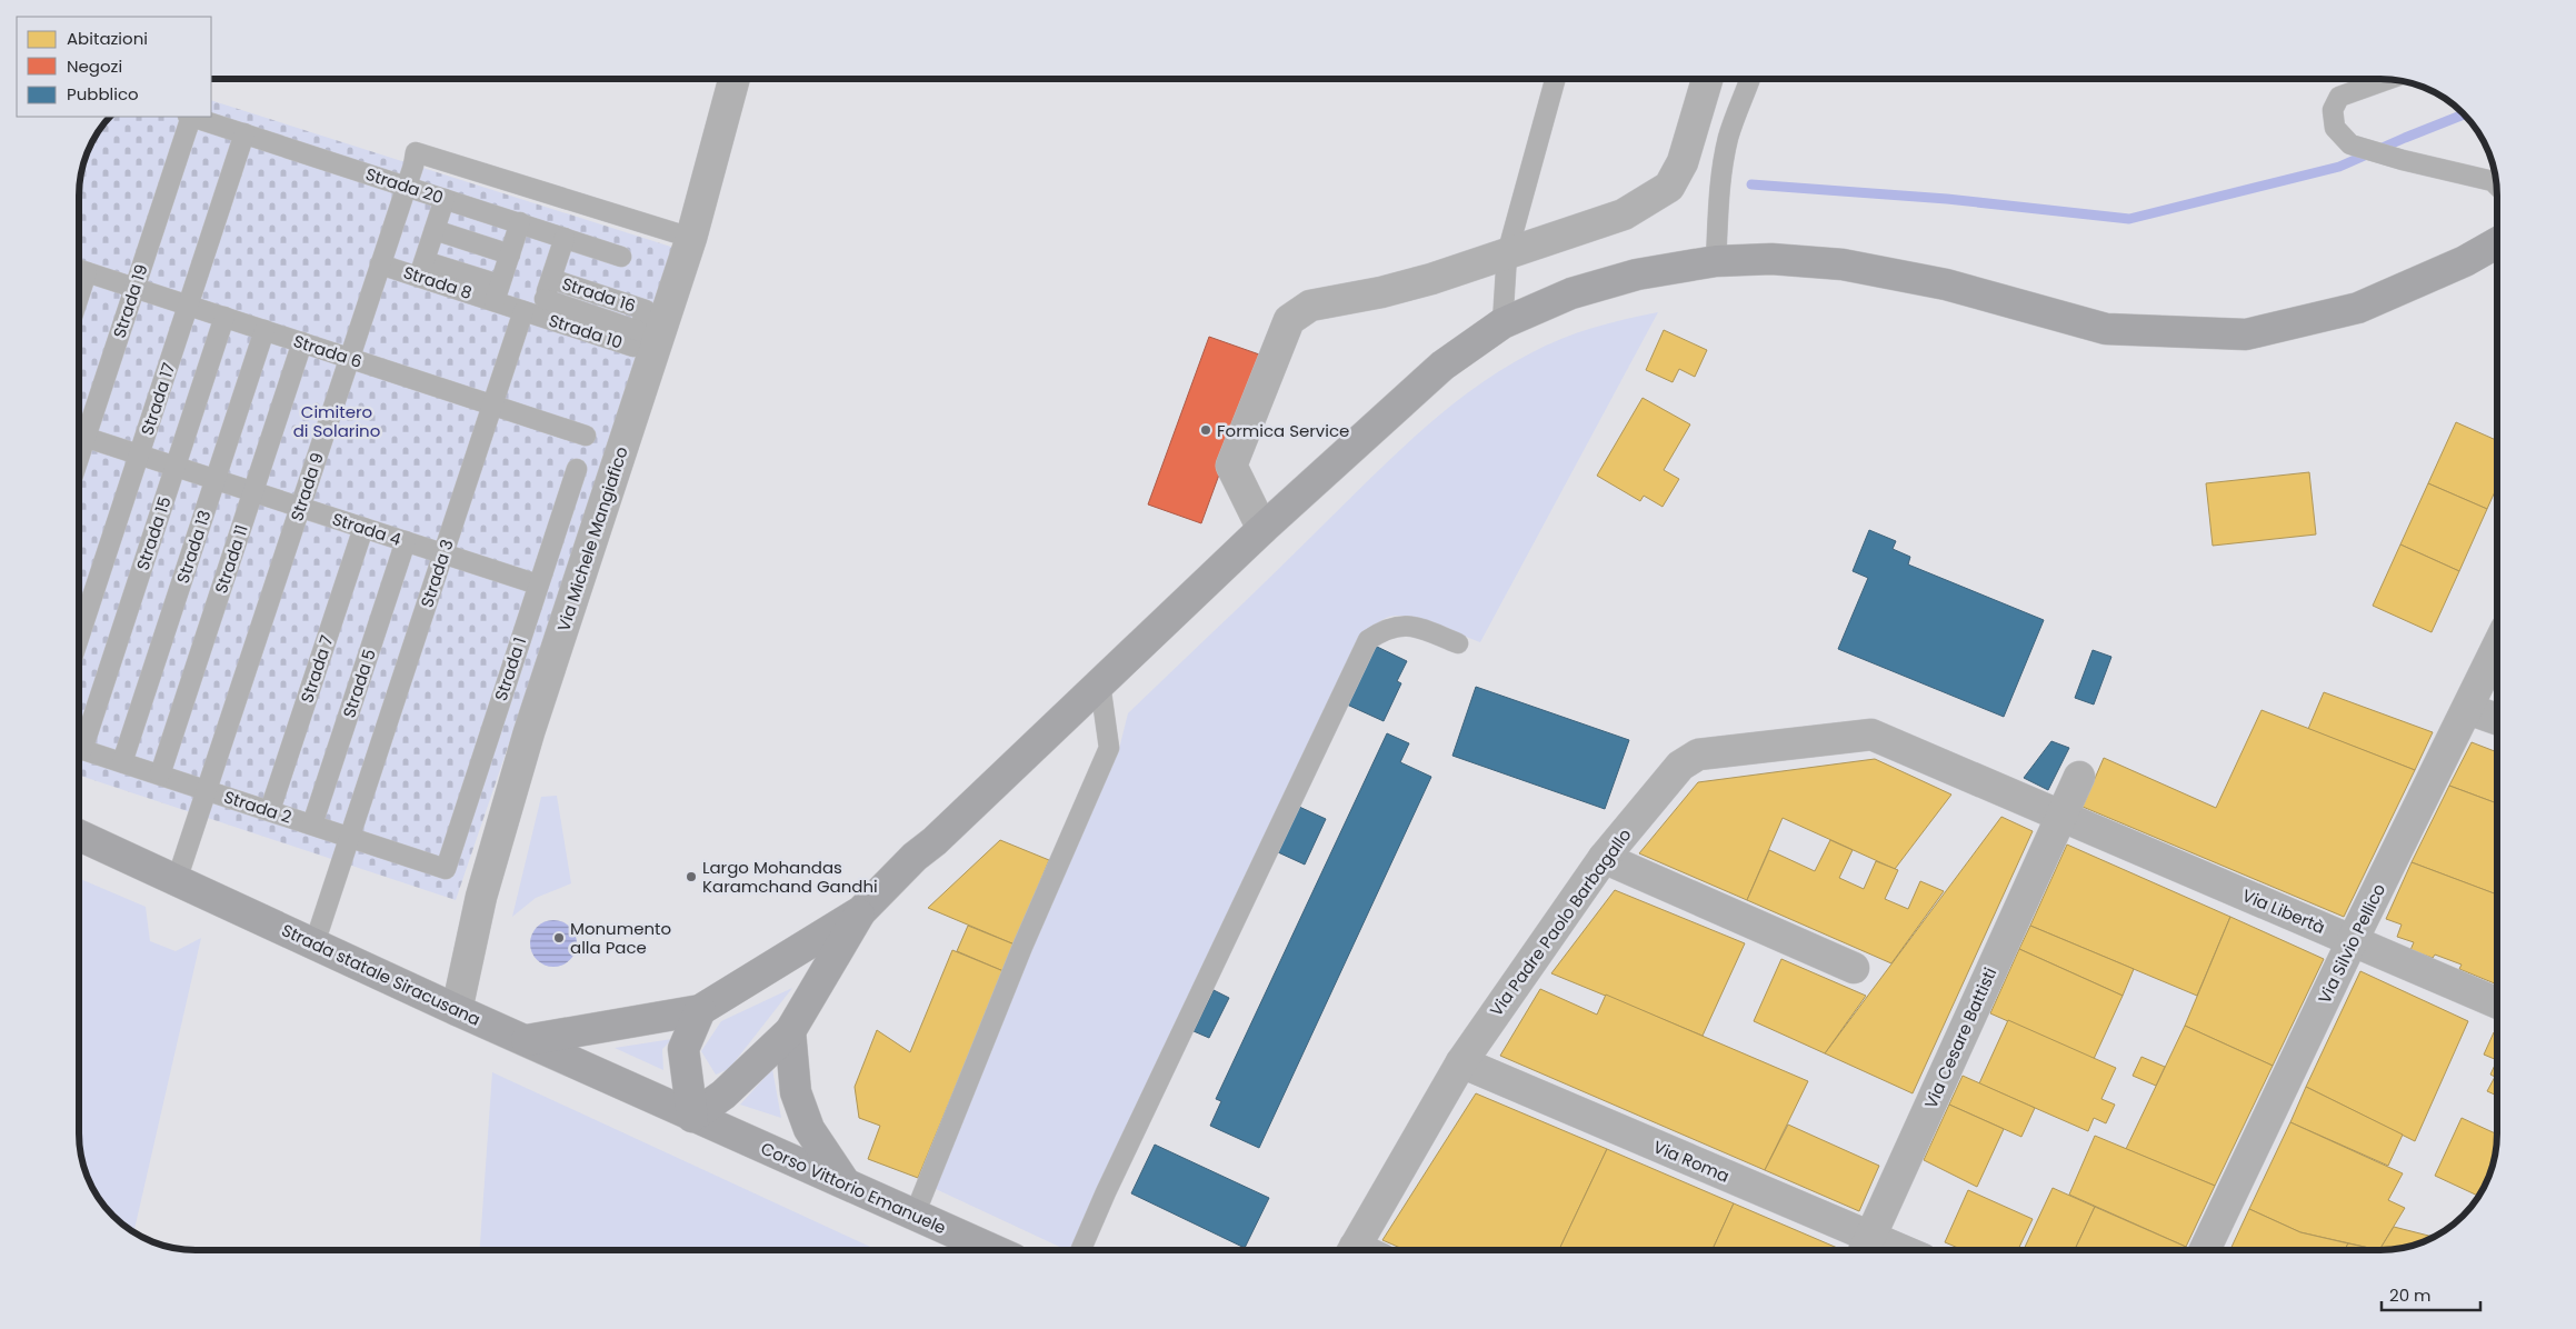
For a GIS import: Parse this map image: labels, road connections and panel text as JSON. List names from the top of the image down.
{
  "streets": {
    "main road": ["Strada statale Siracusana", "Corso Vittorio Emanuele"],
    "street": [
      "Via Michele Mangiafico",
      "Via Libertà",
      "Via Padre Paolo Barbagallo",
      "Via Silvio Pellico",
      "Via Cesare Battisti",
      "Via Roma"
    ],
    "lane": [
      "Strada 20",
      "Strada 8",
      "Strada 16",
      "Strada 19",
      "Strada 10",
      "Strada 6",
      "Strada 17",
      "Strada 9",
      "Strada 4",
      "Strada 15",
      "Strada 13",
      "Strada 11",
      "Strada 3",
      "Strada 7",
      "Strada 1",
      "Strada 5",
      "Strada 2"
    ]
  },
  "crossings": [
    ["Strada 20", "Strada 17"],
    ["Strada 20", "Strada 9"],
    ["Strada 20", "Strada 3"],
    ["Strada 8", "Strada 10"],
    ["Strada 8", "Strada 9"],
    ["Strada 16", "Strada 10"],
    ["Strada 16", "Strada 3"],
    ["Strada 19", "Strada 6"],
    ["Strada 10", "Strada 3"],
    ["Strada 6", "Strada 17"],
    ["Strada 6", "Strada 9"],
    ["Strada 6", "Strada 15"],
    ["Strada 6", "Strada 13"],
    ["Strada 6", "Strada 11"],
    ["Strada 6", "Strada 3"],
    ["Strada 17", "Strada 4"],
    ["Strada 9", "Strada 4"],
    ["Strada 9", "Via Michele Mangiafico"],
    ["Strada 9", "Strada 2"],
    ["Strada 9", "Strada statale Siracusana"],
    ["Strada 4", "Strada 15"],
    ["Strada 4", "Strada 13"],
    ["Strada 4", "Strada 11"],
    ["Strada 4", "Strada 3"],
    ["Strada 4", "Strada 7"],
    ["Strada 4", "Strada 1"],
    ["Strada 4", "Strada 5"],
    ["Via Michele Mangiafico", "Strada statale Siracusana"],
    ["Strada 13", "Strada 2"],
    ["Strada 11", "Strada 2"],
    ["Strada 3", "Strada 2"],
    ["Strada 3", "Strada statale Siracusana"],
    ["Strada 7", "Strada 2"],
    ["Strada 1", "Strada 2"],
    ["Strada 5", "Strada 2"],
    ["Via Libertà", "Via Padre Paolo Barbagallo"],
    ["Via Libertà", "Via Silvio Pellico"],
    ["Via Libertà", "Via Cesare Battisti"],
    ["Via Padre Paolo Barbagallo", "Via Cesare Battisti"],
    ["Via Padre Paolo Barbagallo", "Via Roma"],
    ["Strada statale Siracusana", "Corso Vittorio Emanuele"],
    ["Via Cesare Battisti", "Via Roma"]
  ],
  "parks": ["Cimitero di Solarino"],
  "places": ["Formica Service", "Largo Mohandas Karamchand Gandhi", "Monumento alla Pace"],
  "legend": ["Abitazioni", "Negozi", "Pubblico"],
  "scale_bar": "20 m"
}
